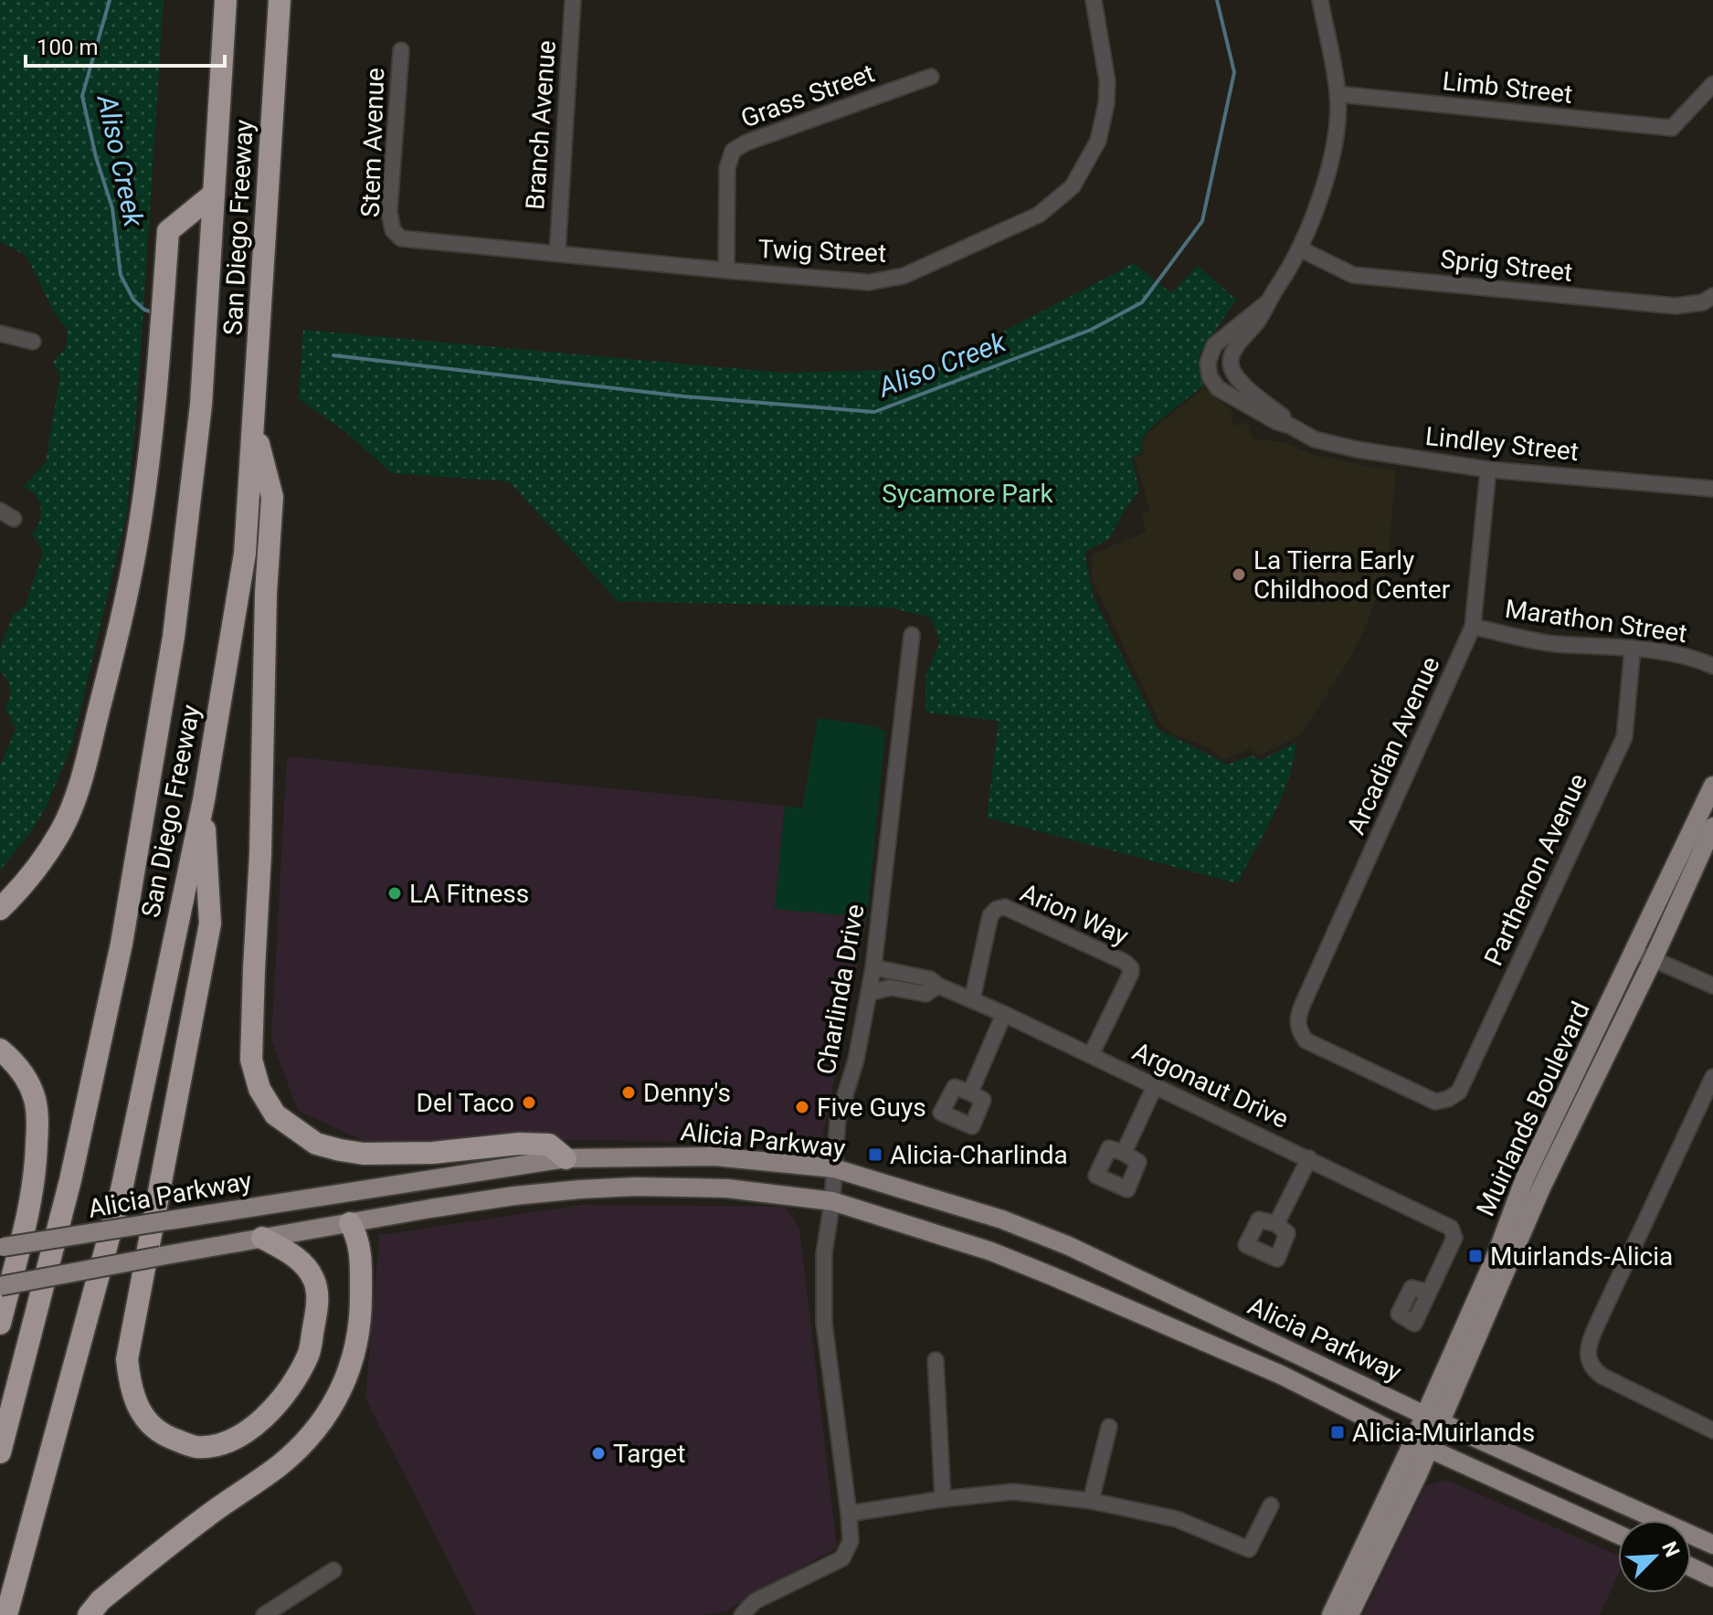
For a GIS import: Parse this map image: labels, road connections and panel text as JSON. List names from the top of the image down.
{
  "streets": {
    "highway": ["San Diego Freeway"],
    "main road": ["Muirlands Boulevard", "Alicia Parkway"],
    "street": [
      "Limb Street",
      "Grass Street",
      "Branch Avenue",
      "Stem Avenue",
      "Twig Street",
      "Sprig Street",
      "Lindley Street",
      "Marathon Street",
      "Arcadian Avenue",
      "Parthenon Avenue",
      "Arion Way",
      "Charlinda Drive",
      "Argonaut Drive"
    ]
  },
  "crossings": [
    ["Grass Street", "Twig Street"],
    ["Branch Avenue", "Twig Street"],
    ["Stem Avenue", "Twig Street"],
    ["Lindley Street", "Arcadian Avenue"],
    ["Marathon Street", "Arcadian Avenue"],
    ["Marathon Street", "Parthenon Avenue"],
    ["Arcadian Avenue", "Parthenon Avenue"],
    ["Arion Way", "Argonaut Drive"],
    ["Charlinda Drive", "Argonaut Drive"],
    ["Charlinda Drive", "Alicia Parkway"],
    ["Muirlands Boulevard", "Alicia Parkway"]
  ],
  "water": ["Aliso Creek"],
  "parks": ["Sycamore Park"],
  "places": {
    "other": [
      "La Tierra Early Childhood Center",
      "LA Fitness",
      "Denny's",
      "Del Taco",
      "Five Guys",
      "Target"
    ],
    "transit": ["Alicia-Charlinda", "Muirlands-Alicia", "Alicia-Muirlands"]
  },
  "scale_bar": "100 m",
  "north": "top right"
}
